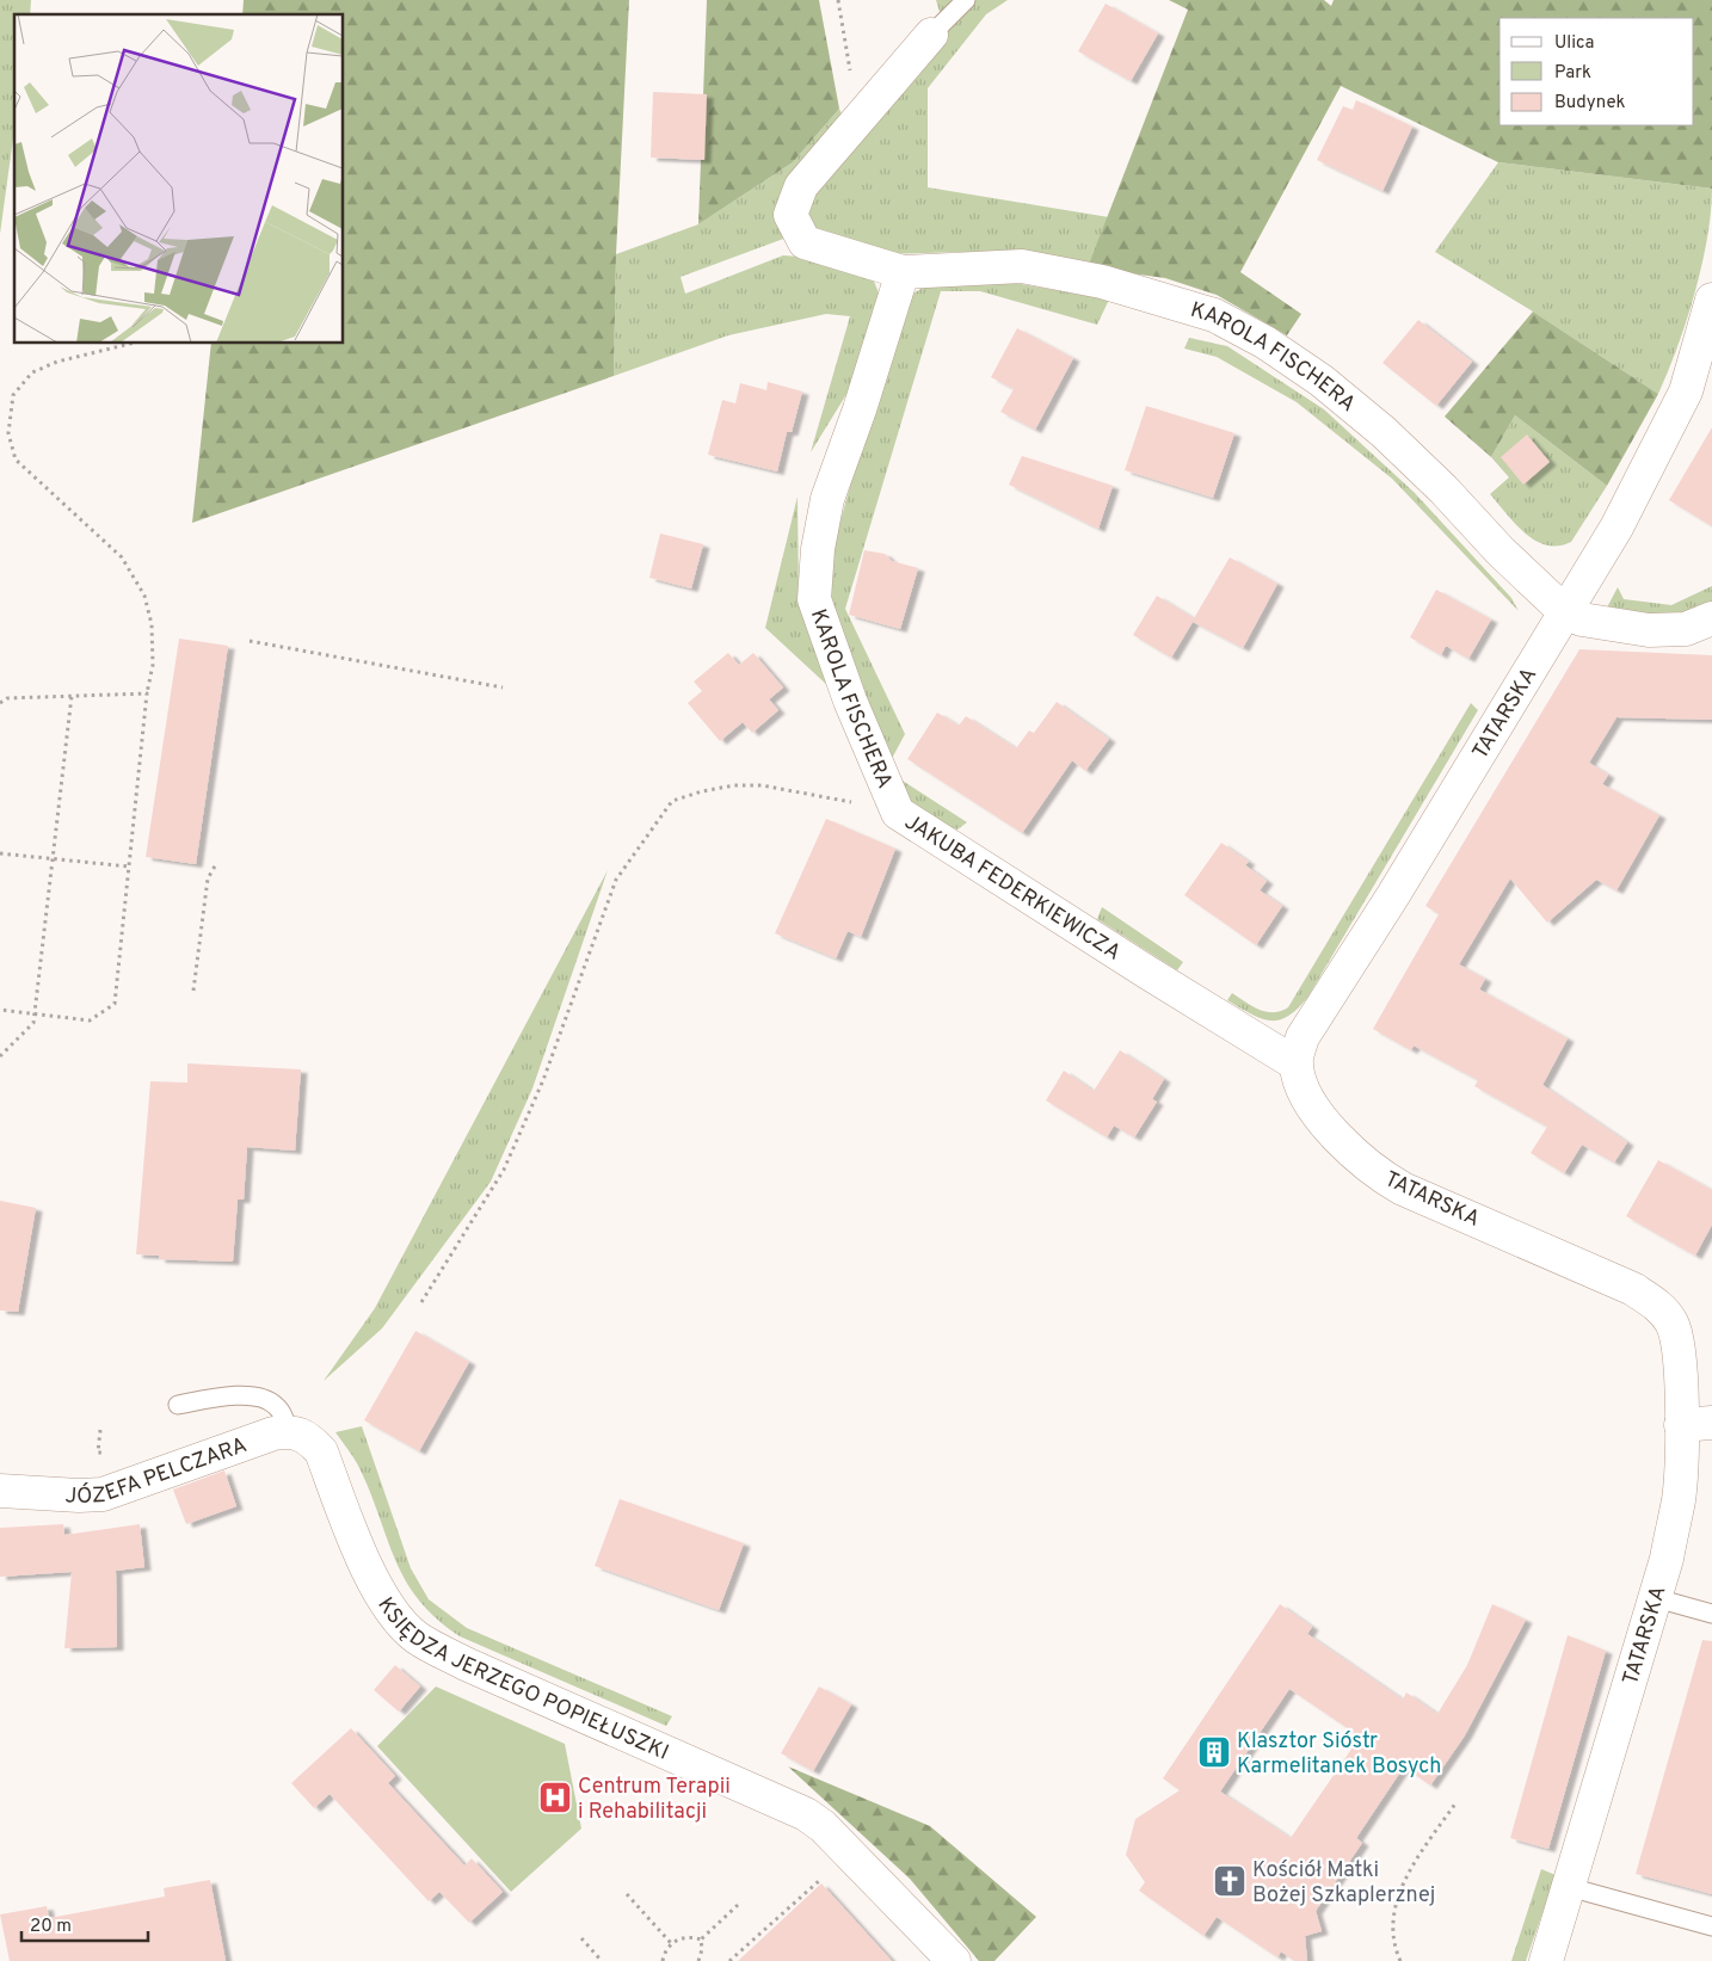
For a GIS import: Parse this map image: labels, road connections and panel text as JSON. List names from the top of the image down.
{
  "streets": {
    "street": [
      "KAROLA FISCHERA",
      "TATARSKA",
      "JAKUBA FEDERKIEWICZA",
      "JÓZEFA PELCZARA",
      "KSIĘDZA JERZEGO POPIEŁUSZKI"
    ]
  },
  "crossings": [
    ["KAROLA FISCHERA", "TATARSKA"],
    ["KAROLA FISCHERA", "JAKUBA FEDERKIEWICZA"],
    ["TATARSKA", "JAKUBA FEDERKIEWICZA"],
    ["JÓZEFA PELCZARA", "KSIĘDZA JERZEGO POPIEŁUSZKI"]
  ],
  "places": {
    "building": ["Klasztor Sióstr Karmelitanek Bosych"],
    "hospital": ["Centrum Terapii i Rehabilitacji"],
    "church": ["Kościół Matki Bożej Szkaplerznej"]
  },
  "legend": ["Ulica", "Park", "Budynek"],
  "scale_bar": "20 m"
}
